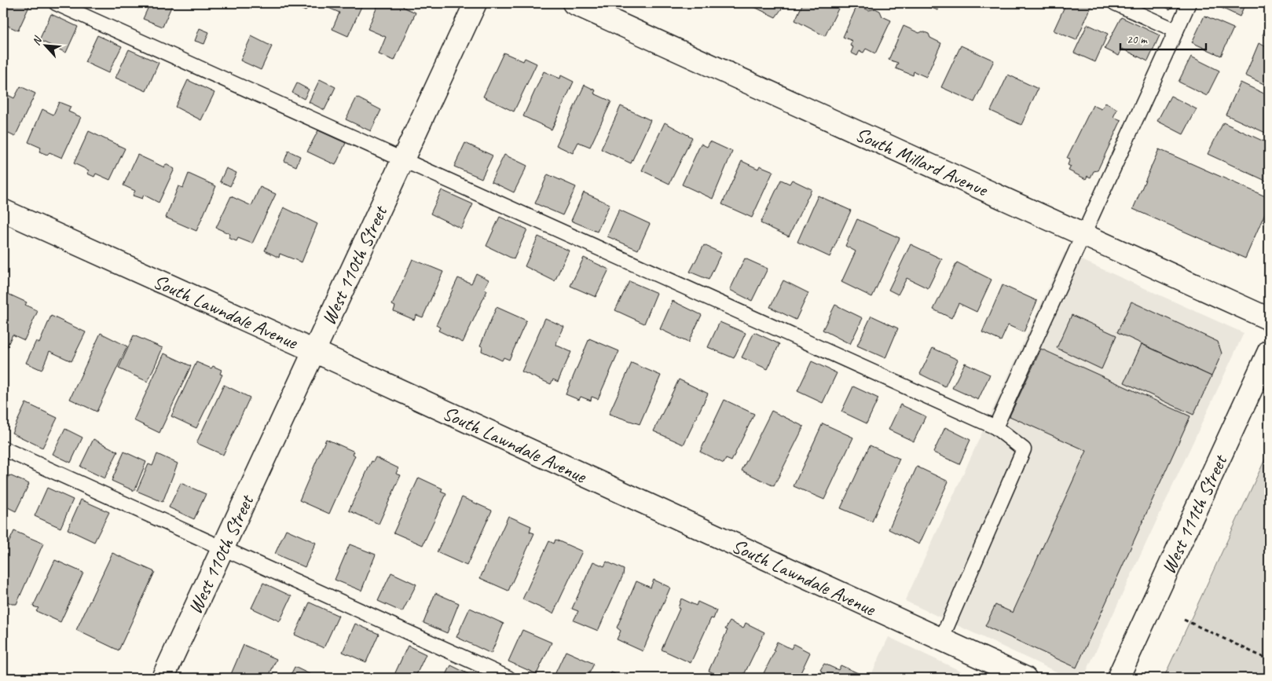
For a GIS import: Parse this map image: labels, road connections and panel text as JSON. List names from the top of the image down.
{
  "streets": {
    "street": [
      "South Millard Avenue",
      "West 110th Street",
      "South Lawndale Avenue",
      "West 111th Street"
    ]
  },
  "crossings": [
    ["West 110th Street", "South Lawndale Avenue"]
  ],
  "scale_bar": "20 m",
  "north": "top left"
}
